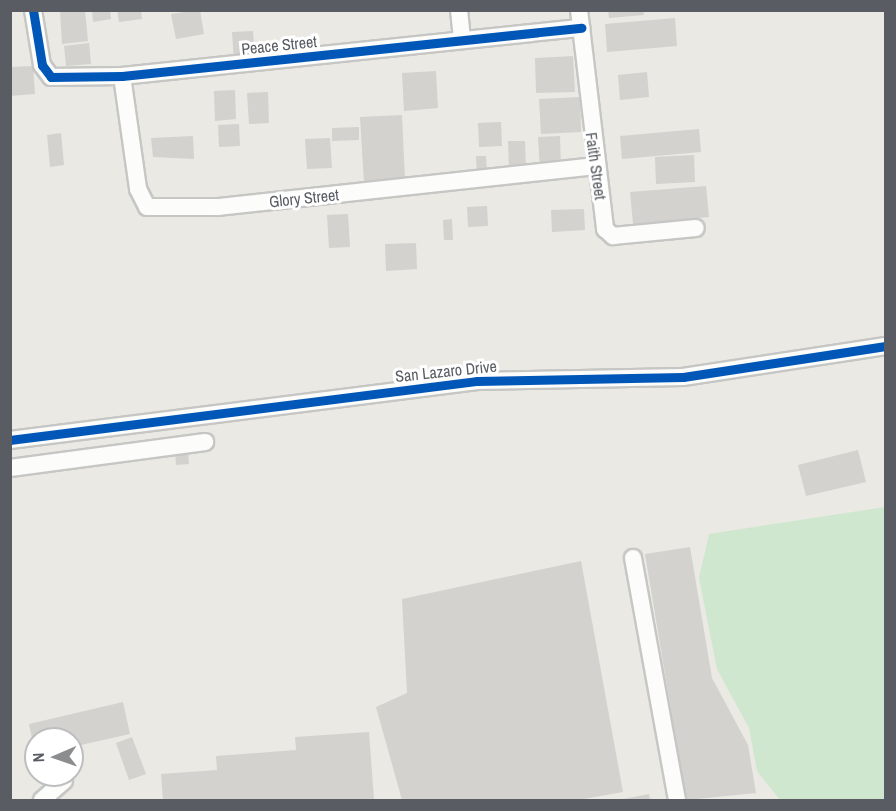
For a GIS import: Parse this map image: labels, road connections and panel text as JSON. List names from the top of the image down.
{
  "streets": {
    "street": [
      "Peace Street",
      "Faith Street",
      "Glory Street",
      "San Lazaro Drive"
    ]
  },
  "crossings": [
    ["Peace Street", "Faith Street"],
    ["Peace Street", "Glory Street"],
    ["Faith Street", "Glory Street"]
  ],
  "north": "left"
}
